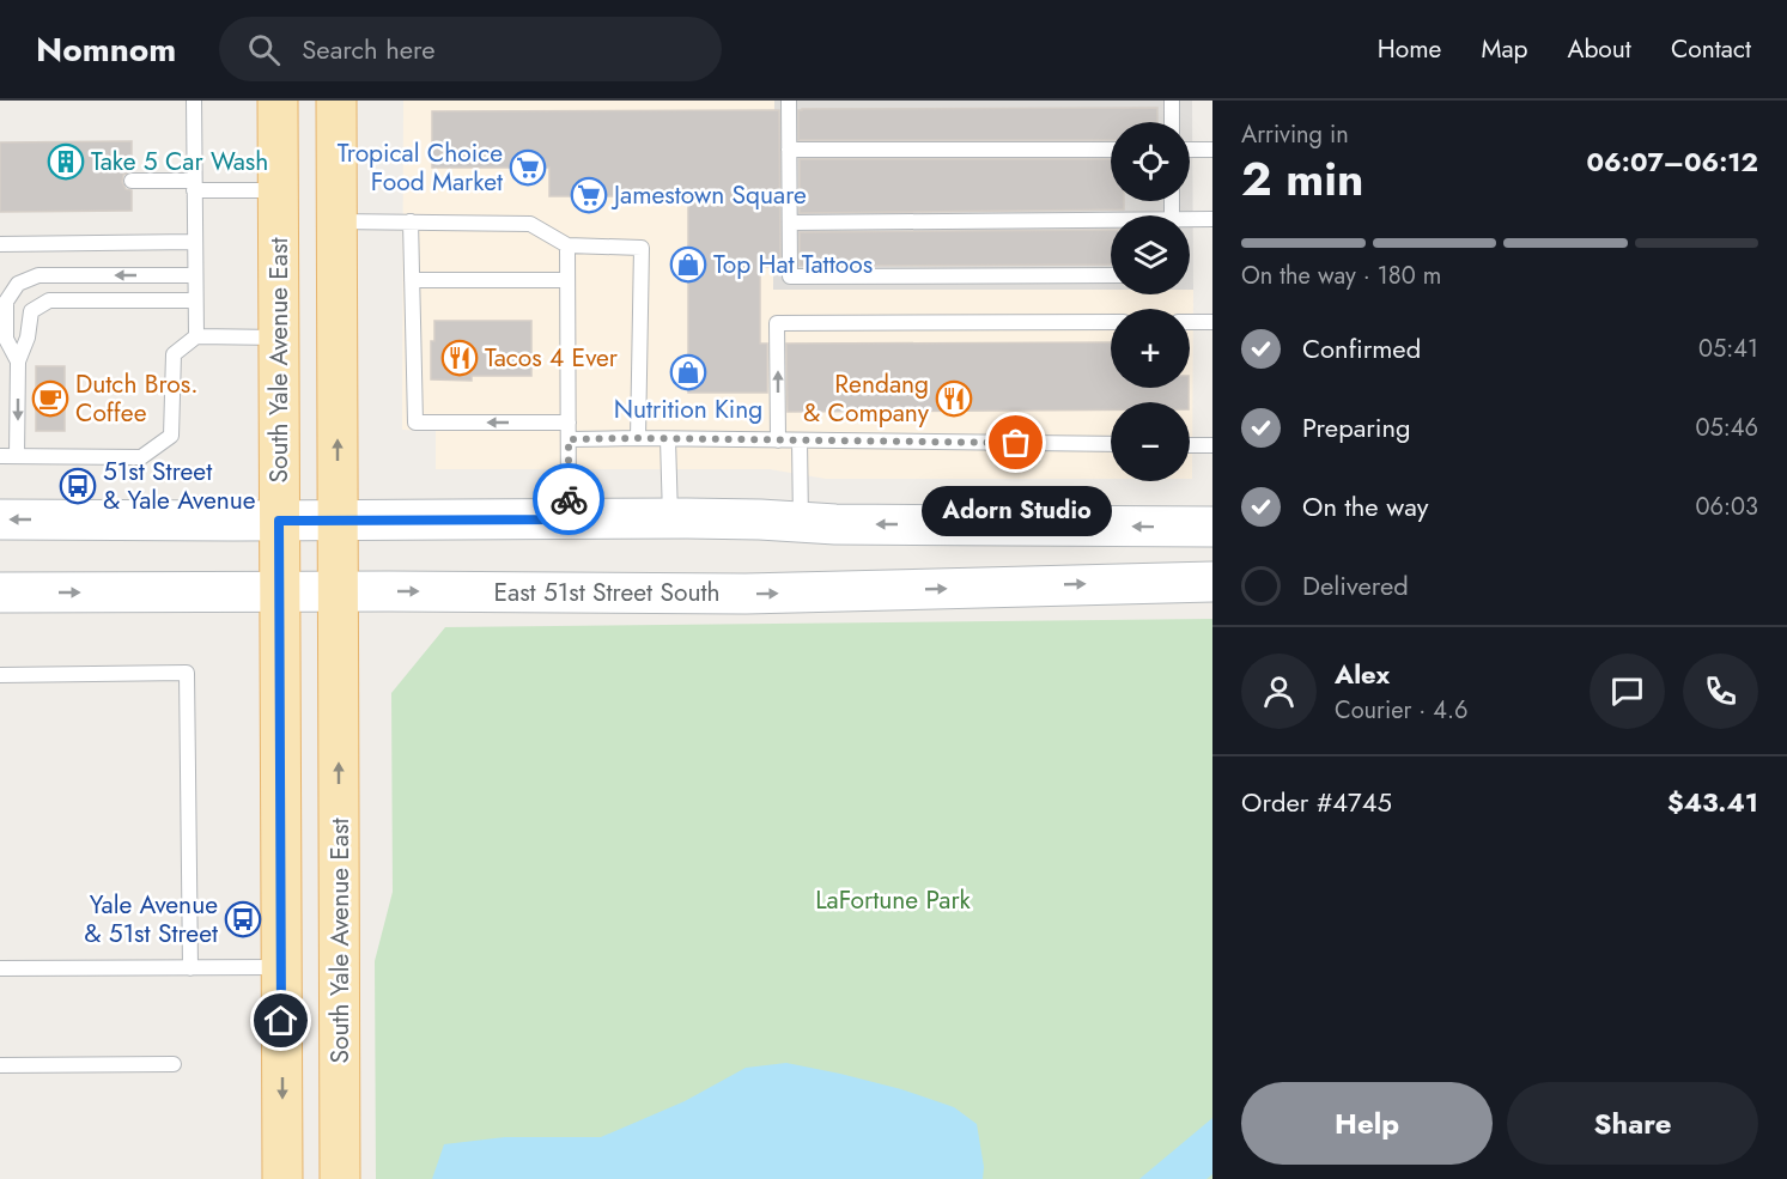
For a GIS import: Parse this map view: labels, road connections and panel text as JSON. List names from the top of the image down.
{
  "streets": {
    "main road": ["South Yale Avenue East", "East 51st Street South"]
  },
  "crossings": [
    ["South Yale Avenue East", "East 51st Street South"]
  ],
  "parks": ["LaFortune Park"],
  "places": {
    "building": ["Take 5 Car Wash"],
    "supermarket": ["Tropical Choice Food Market", "Jamestown Square"],
    "shop": ["Top Hat Tattoos", "Nutrition King"],
    "restaurant": ["Tacos 4 Ever", "Rendang & Company"],
    "cafe": ["Dutch Bros. Coffee"],
    "other": ["Adorn Studio"],
    "bus stop": ["51st Street & Yale Avenue", "Yale Avenue & 51st Street"]
  },
  "page": {
    "header": "Nomnom",
    "search": "Search here",
    "nav": [
      "Home",
      "Map",
      "About",
      "Contact"
    ],
    "heading": ["2 min", "Arriving in", "06:07–06:12"],
    "panel": [
      "Alex",
      "Courier · 4.6",
      "Order #4745",
      "$43.41"
    ],
    "map_buttons": ["+", "−"],
    "bar": "On the way · 180 m",
    "list": [
      ["Confirmed", "05:41"],
      ["Preparing", "05:46"],
      ["On the way", "06:03"],
      "Delivered"
    ],
    "bubble": "Adorn Studio",
    "buttons": ["Help", "Share"]
  }
}
